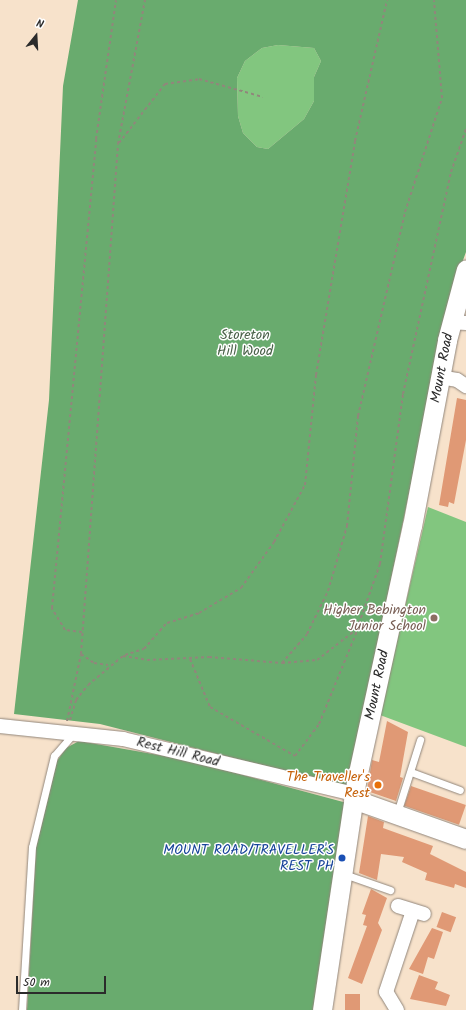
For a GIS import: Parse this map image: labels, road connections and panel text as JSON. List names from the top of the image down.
{
  "streets": {
    "main road": ["Mount Road"],
    "street": ["Rest Hill Road"]
  },
  "crossings": [
    ["Mount Road", "Rest Hill Road"]
  ],
  "parks": ["Storeton Hill Wood"],
  "places": ["Higher Bebington Junior School", "The Traveller's Rest", "MOUNT ROAD/TRAVELLER'S REST PH"],
  "scale_bar": "50 m",
  "north": "top"
}
